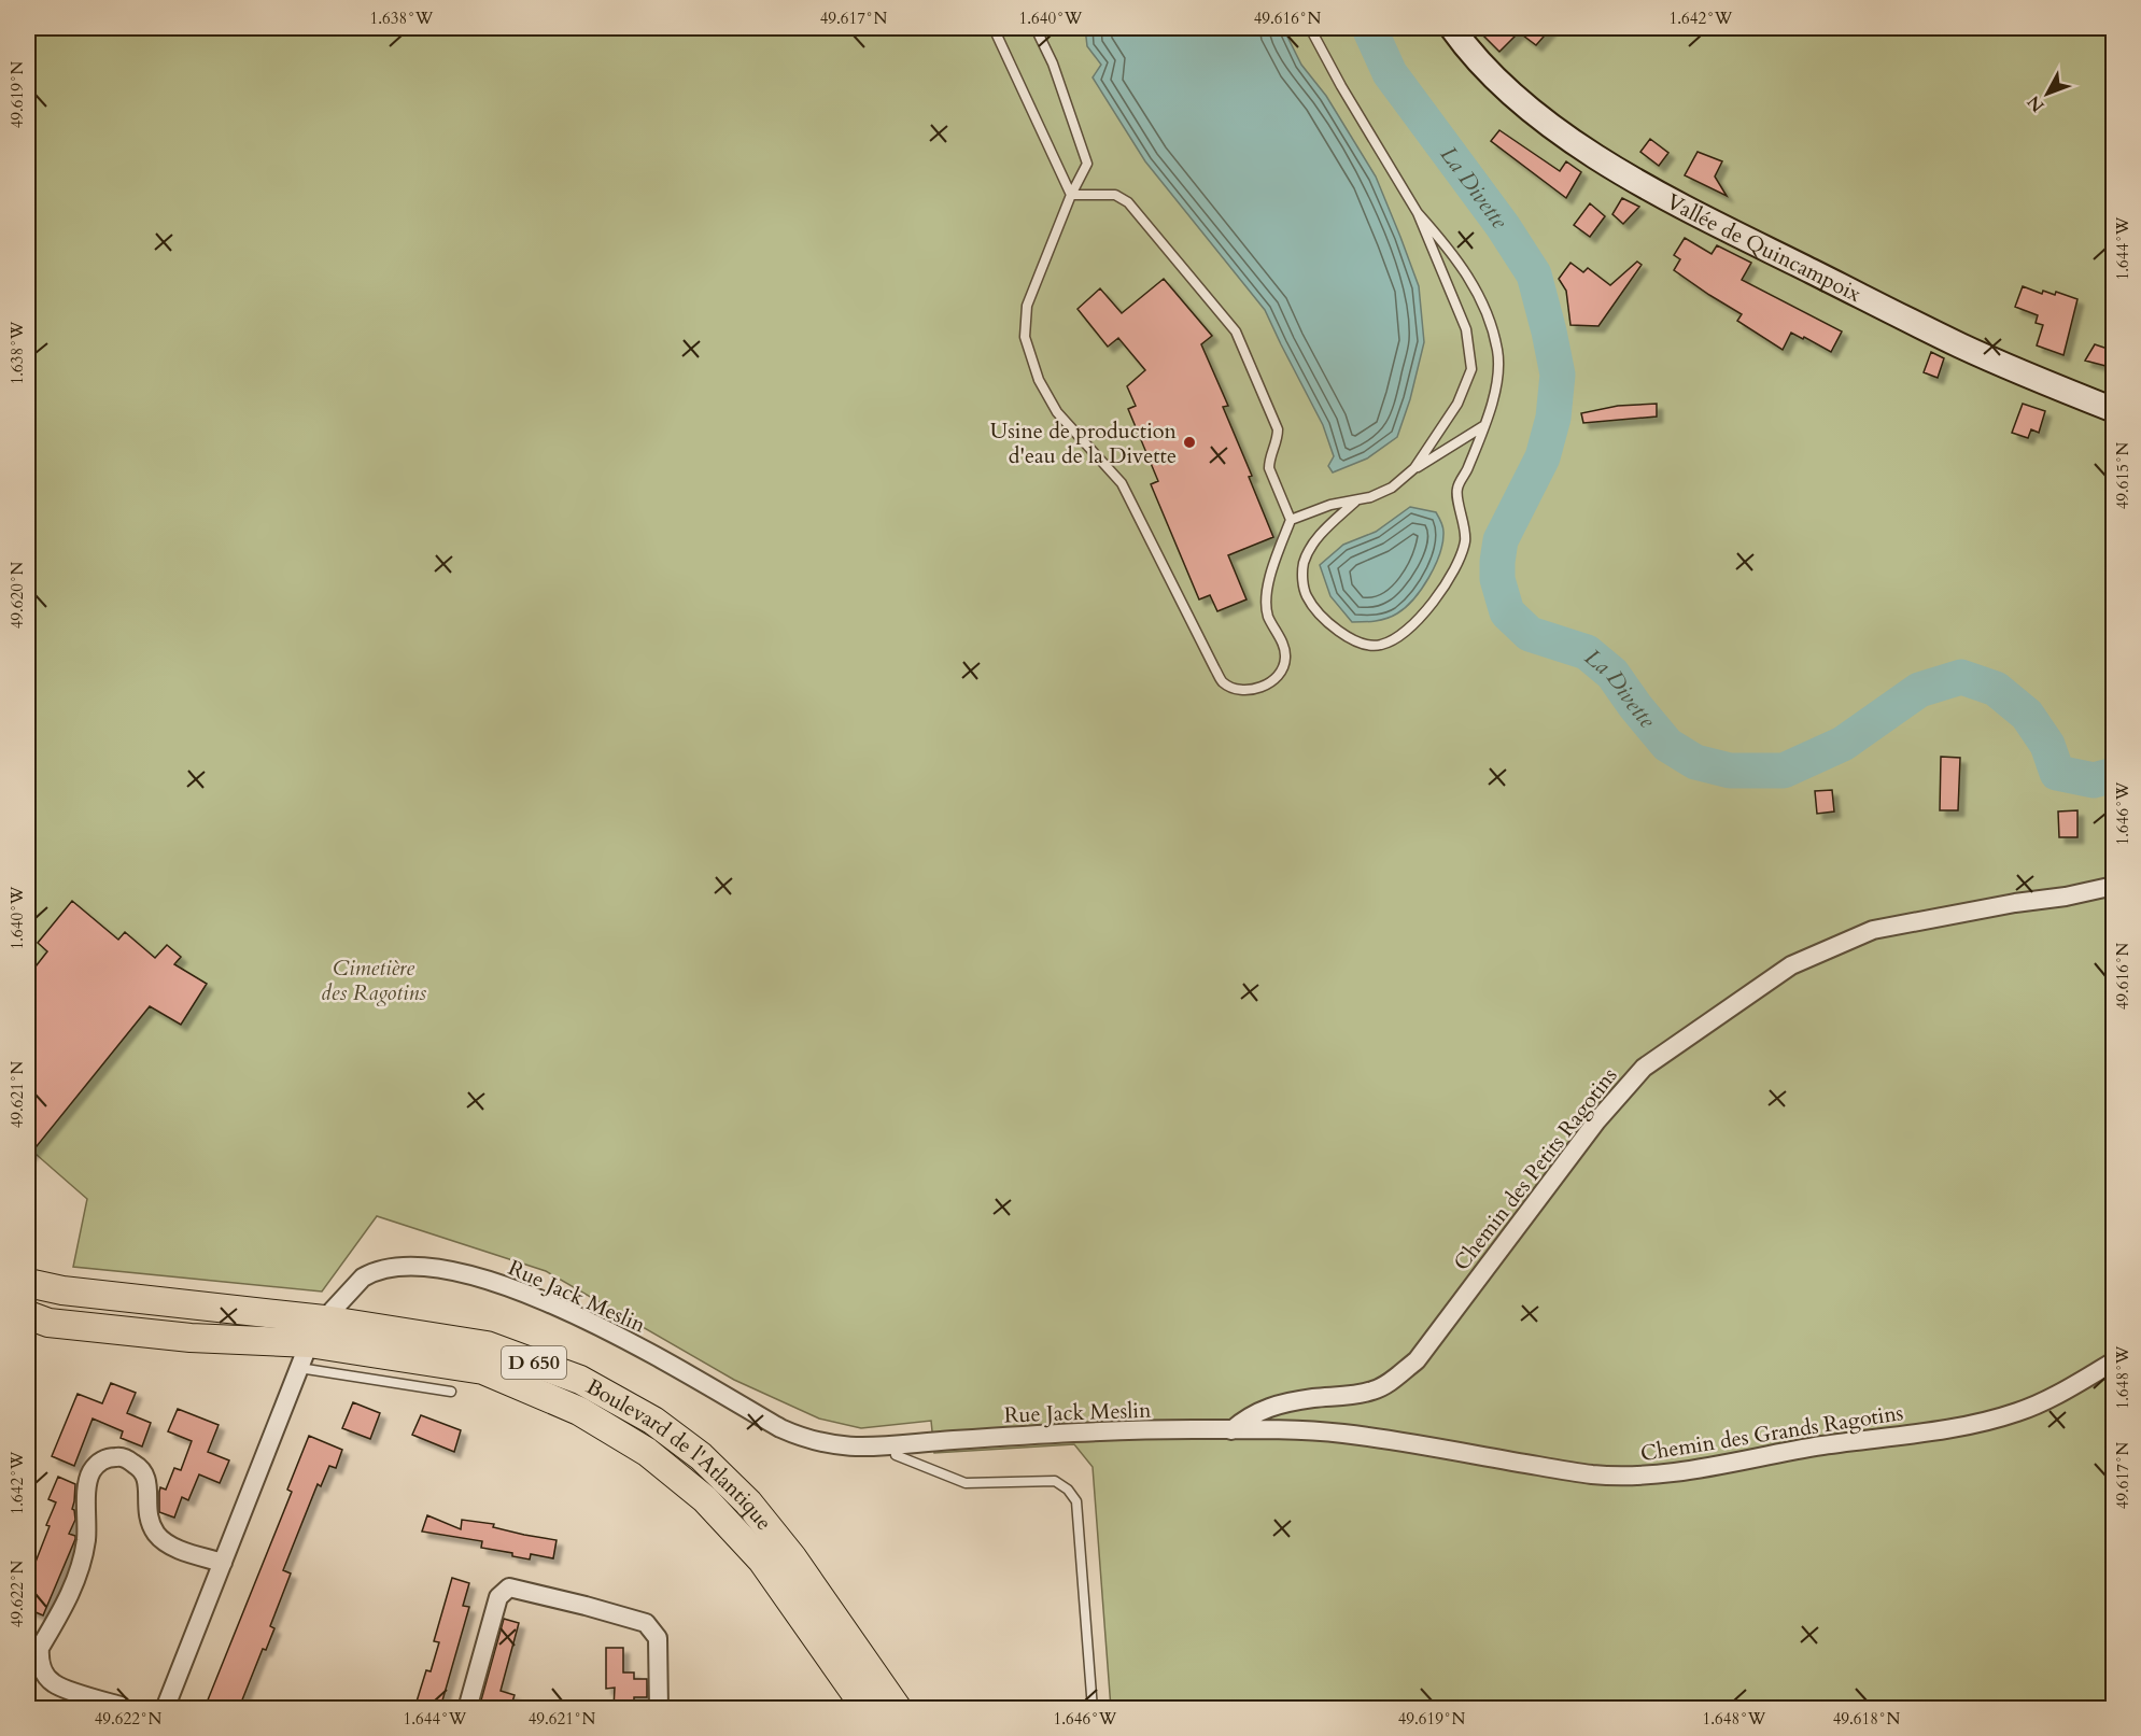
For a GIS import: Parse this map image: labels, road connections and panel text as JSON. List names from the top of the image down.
{
  "streets": {
    "main road": ["Vallée de Quincampoix", "D 650", "Boulevard de l'Atlantique"],
    "street": ["Chemin des Petits Ragotins", "Rue Jack Meslin", "Chemin des Grands Ragotins"]
  },
  "crossings": [
    ["Chemin des Petits Ragotins", "Rue Jack Meslin"],
    ["Chemin des Petits Ragotins", "Chemin des Grands Ragotins"],
    ["Rue Jack Meslin", "Chemin des Grands Ragotins"],
    ["Rue Jack Meslin", "Boulevard de l'Atlantique"]
  ],
  "water": ["La Divette"],
  "parks": ["Cimetière des Ragotins"],
  "places": ["Usine de production d'eau de la Divette"],
  "north": "bottom left",
  "coordinates": [
    "1.638°W",
    "49.617°N",
    "1.640°W",
    "49.616°N",
    "1.642°W",
    "49.619°N",
    "1.644°W",
    "49.615°N",
    "49.620°N",
    "1.646°W",
    "49.621°N",
    "1.648°W",
    "49.622°N",
    "49.618°N"
  ]
}
